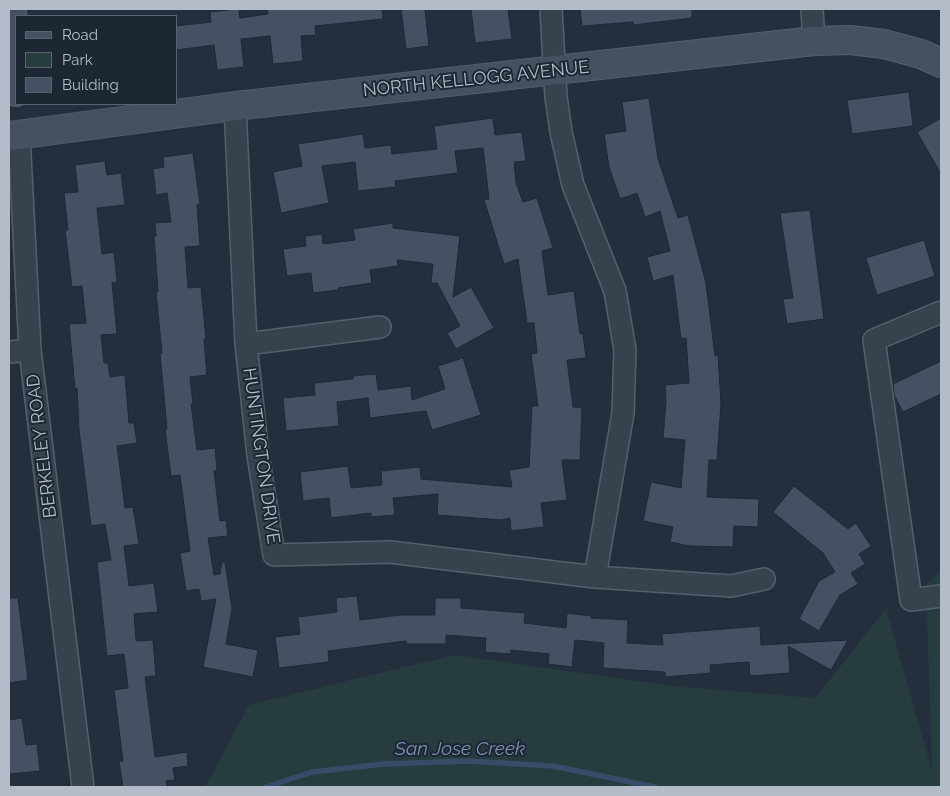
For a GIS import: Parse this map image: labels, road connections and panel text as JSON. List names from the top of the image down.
{
  "streets": {
    "street": ["NORTH KELLOGG AVENUE", "BERKELEY ROAD", "HUNTINGTON DRIVE"]
  },
  "crossings": [
    ["NORTH KELLOGG AVENUE", "BERKELEY ROAD"],
    ["NORTH KELLOGG AVENUE", "HUNTINGTON DRIVE"]
  ],
  "water": ["San Jose Creek"],
  "legend": ["Road", "Park", "Building"]
}
